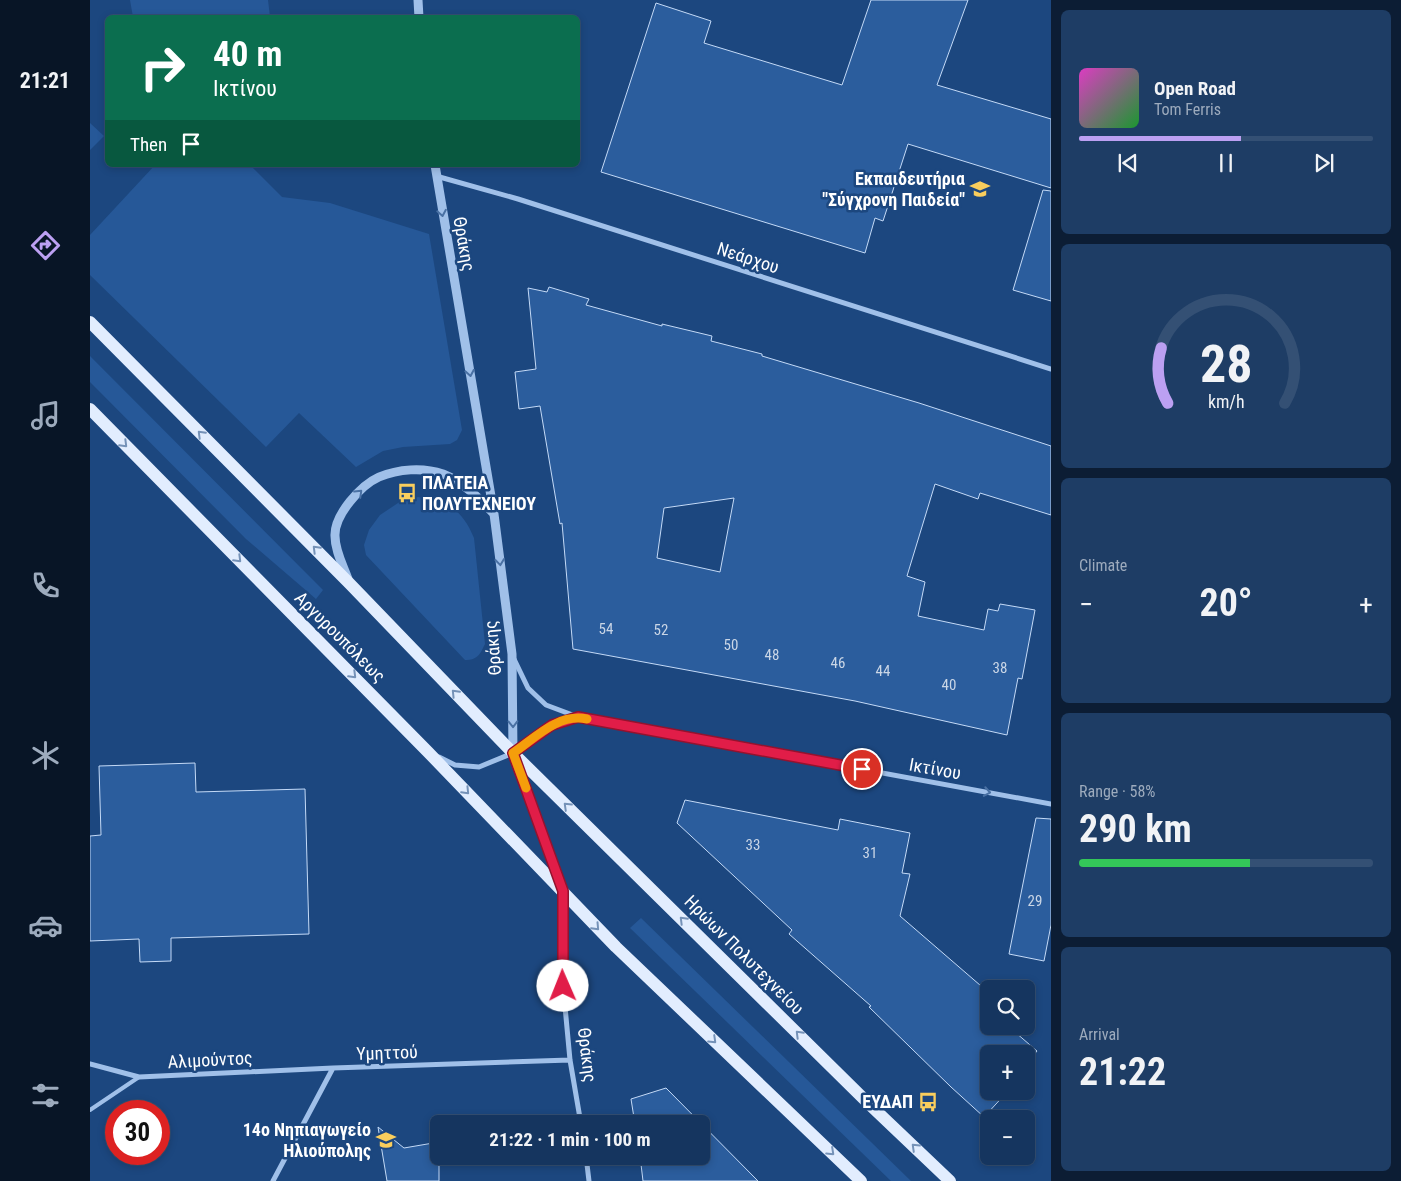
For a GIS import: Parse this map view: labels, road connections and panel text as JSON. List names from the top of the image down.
{
  "streets": {
    "main road": ["Αργυρουπόλεως", "Ηρώων Πολυτεχνείου"],
    "street": [
      "Θράκης",
      "Νεάρχου",
      "Ικτίνου",
      "Υμηττού",
      "Αλιμούντος"
    ]
  },
  "crossings": [
    ["Θράκης", "Νεάρχου"],
    ["Θράκης", "Αργυρουπόλεως"],
    ["Θράκης", "Ικτίνου"],
    ["Θράκης", "Ηρώων Πολυτεχνείου"],
    ["Θράκης", "Υμηττού"],
    ["Αργυρουπόλεως", "Ικτίνου"],
    ["Ικτίνου", "Ηρώων Πολυτεχνείου"],
    ["Υμηττού", "Αλιμούντος"]
  ],
  "one_way": ["Θράκης", "Ικτίνου"],
  "places": {
    "school or university": ["Εκπαιδευτήρια \"Σύγχρονη Παιδεία\"", "14ο Νηπιαγωγείο Ηλιούπολης"],
    "bus stop": ["ΠΛΑΤΕΙΑ ΠΟΛΥΤΕΧΝΕΙΟΥ", "ΕΥΔΑΠ"]
  },
  "house_numbers": [
    "54",
    "52",
    "50",
    "48",
    "46",
    "38",
    "44",
    "40",
    "33",
    "31",
    "29"
  ],
  "page": {
    "tabs": "21:21",
    "turn": ["40 m", "Ικτίνου"],
    "song": ["Open Road", "Tom Ferris"],
    "then": "Then",
    "tile": [
      "Climate",
      ["Range · 58%", "290 km"],
      ["Arrival", "21:22"]
    ],
    "heat": ["−", "20°", "+"],
    "map_buttons": ["+", "−"],
    "limit": "30",
    "trip": "21:22 · 1 min · 100 m",
    "gauge": ["28", "km/h"]
  }
}
